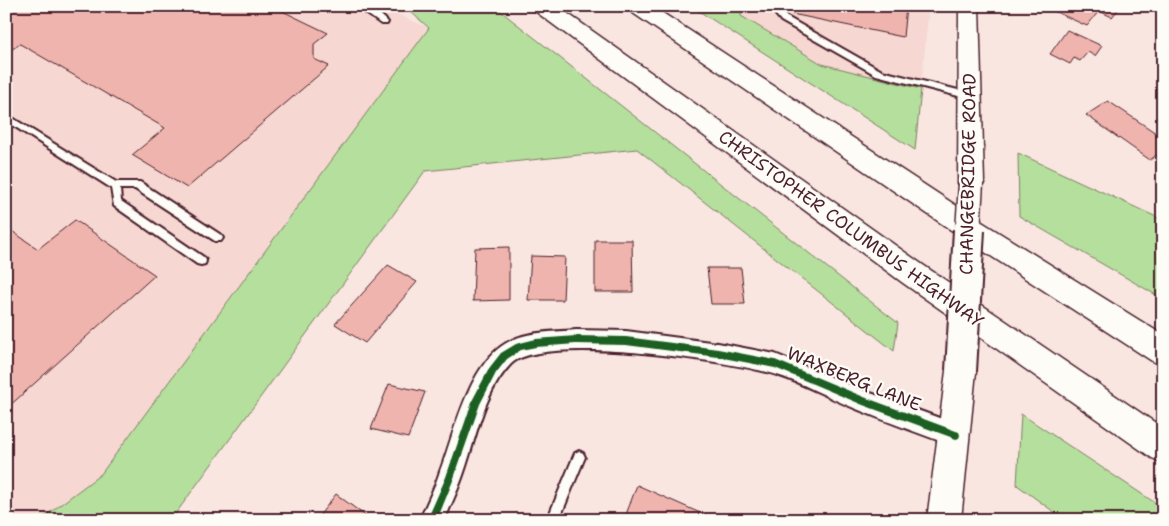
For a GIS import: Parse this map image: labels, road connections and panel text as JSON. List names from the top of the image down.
{
  "streets": {
    "main road": ["CHANGEBRIDGE ROAD", "CHRISTOPHER COLUMBUS HIGHWAY"],
    "street": ["WAXBERG LANE"]
  },
  "crossings": [
    ["CHANGEBRIDGE ROAD", "WAXBERG LANE"]
  ]
}
